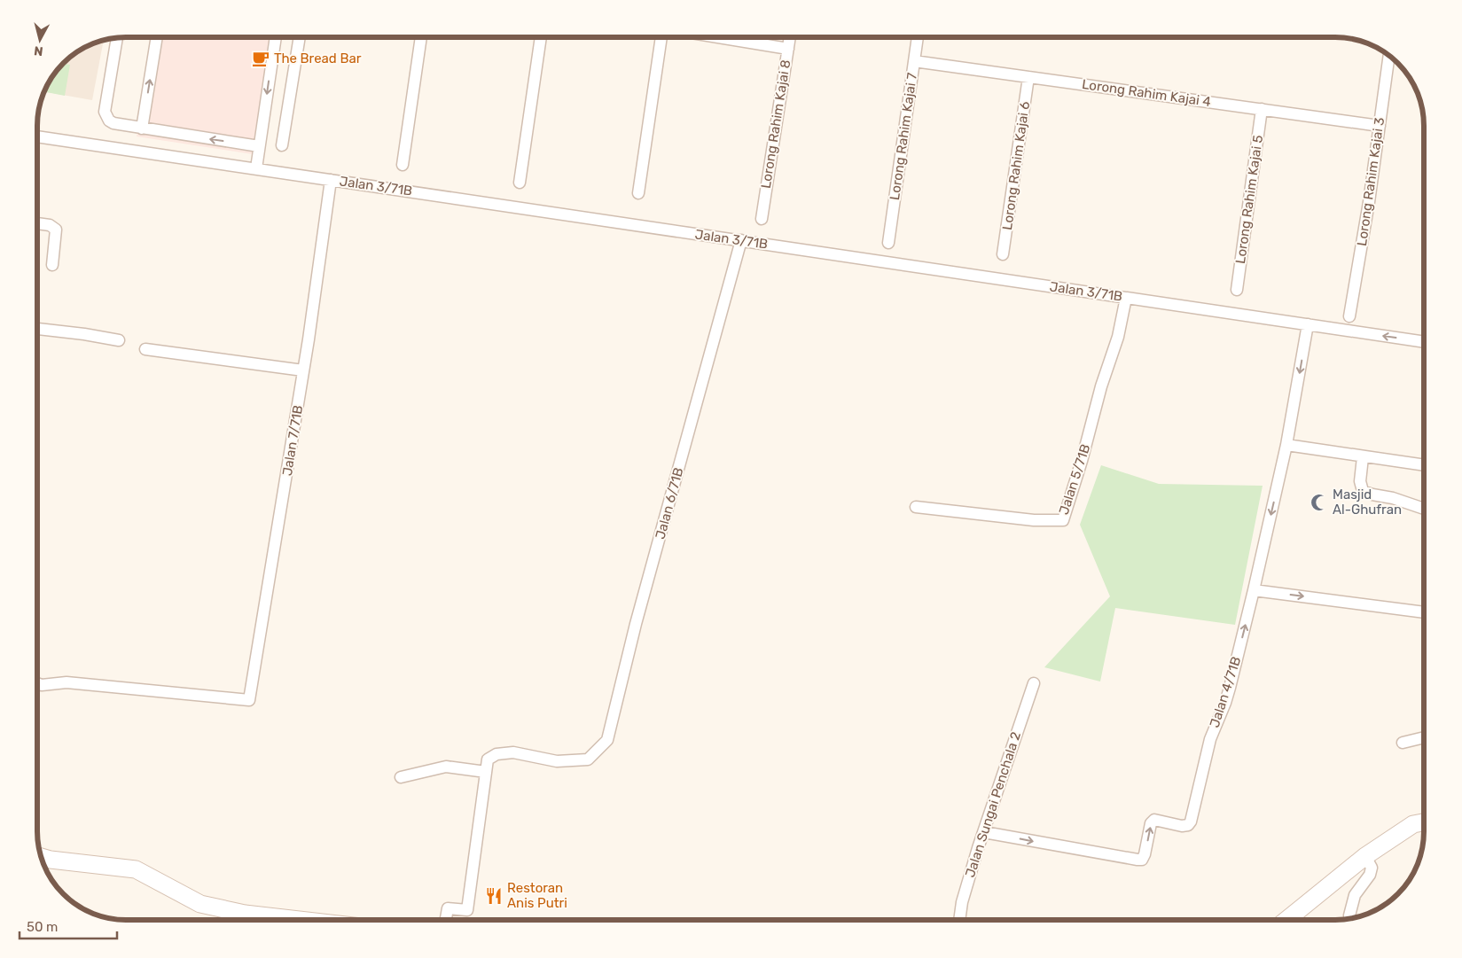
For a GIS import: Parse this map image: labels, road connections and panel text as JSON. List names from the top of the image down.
{
  "streets": {
    "street": [
      "Lorong Rahim Kajai 4",
      "Lorong Rahim Kajai 8",
      "Lorong Rahim Kajai 7",
      "Lorong Rahim Kajai 6",
      "Lorong Rahim Kajai 3",
      "Jalan 3/71B",
      "Lorong Rahim Kajai 5",
      "Jalan 7/71B",
      "Jalan 5/71B",
      "Jalan 6/71B",
      "Jalan 4/71B",
      "Jalan Sungai Penchala 2"
    ]
  },
  "crossings": [
    ["Lorong Rahim Kajai 4", "Lorong Rahim Kajai 7"],
    ["Lorong Rahim Kajai 4", "Lorong Rahim Kajai 6"],
    ["Lorong Rahim Kajai 4", "Lorong Rahim Kajai 3"],
    ["Lorong Rahim Kajai 4", "Lorong Rahim Kajai 5"],
    ["Jalan 3/71B", "Jalan 7/71B"],
    ["Jalan 3/71B", "Jalan 5/71B"],
    ["Jalan 3/71B", "Jalan 6/71B"],
    ["Jalan 3/71B", "Jalan 4/71B"],
    ["Jalan 4/71B", "Jalan Sungai Penchala 2"]
  ],
  "places": {
    "cafe": ["The Bread Bar"],
    "mosque": ["Masjid Al-Ghufran"],
    "restaurant": ["Restoran Anis Putri"]
  },
  "scale_bar": "50 m",
  "north": "bottom"
}
